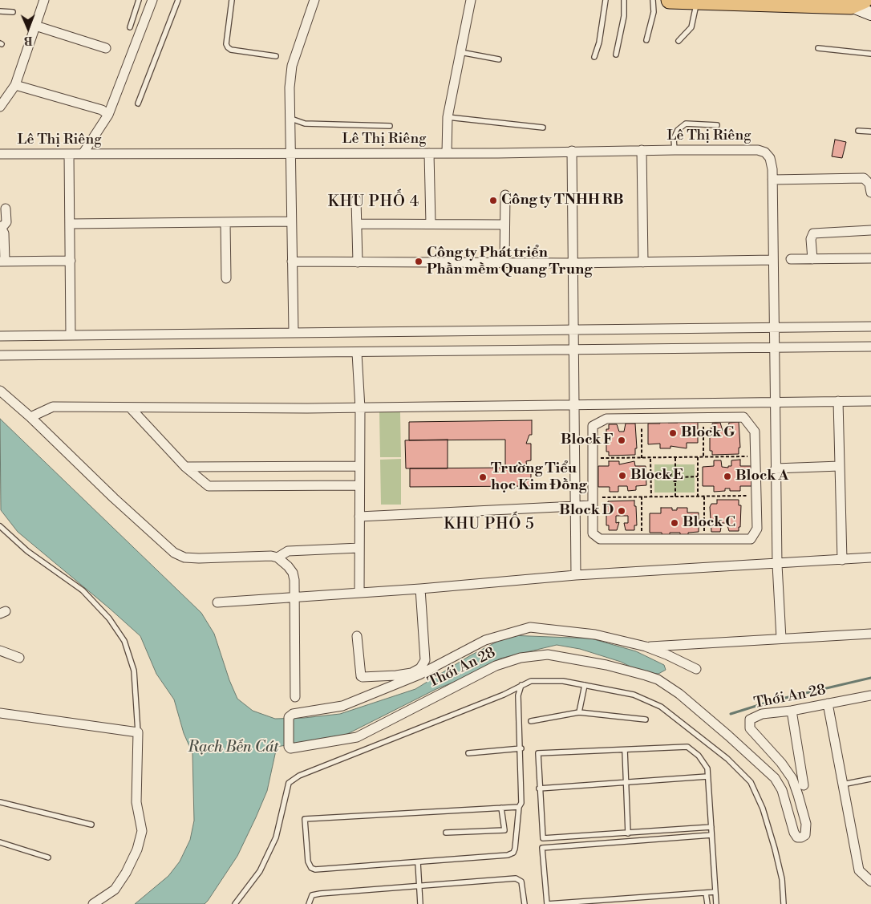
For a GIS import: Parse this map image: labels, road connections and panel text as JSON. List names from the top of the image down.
{
  "streets": {
    "street": ["Lê Thị Riêng", "Thới An 28"]
  },
  "districts": ["KHU PHỐ 4", "KHU PHỐ 5"],
  "water": ["Rạch Bến Cát"],
  "places": [
    "Công ty TNHH RB",
    "Công ty Phát triển Phần mềm Quang Trung",
    "Block G",
    "Block F",
    "Block E",
    "Block A",
    "Trường Tiểu học Kim Đồng",
    "Block D",
    "Block C"
  ],
  "north": "bottom"
}
